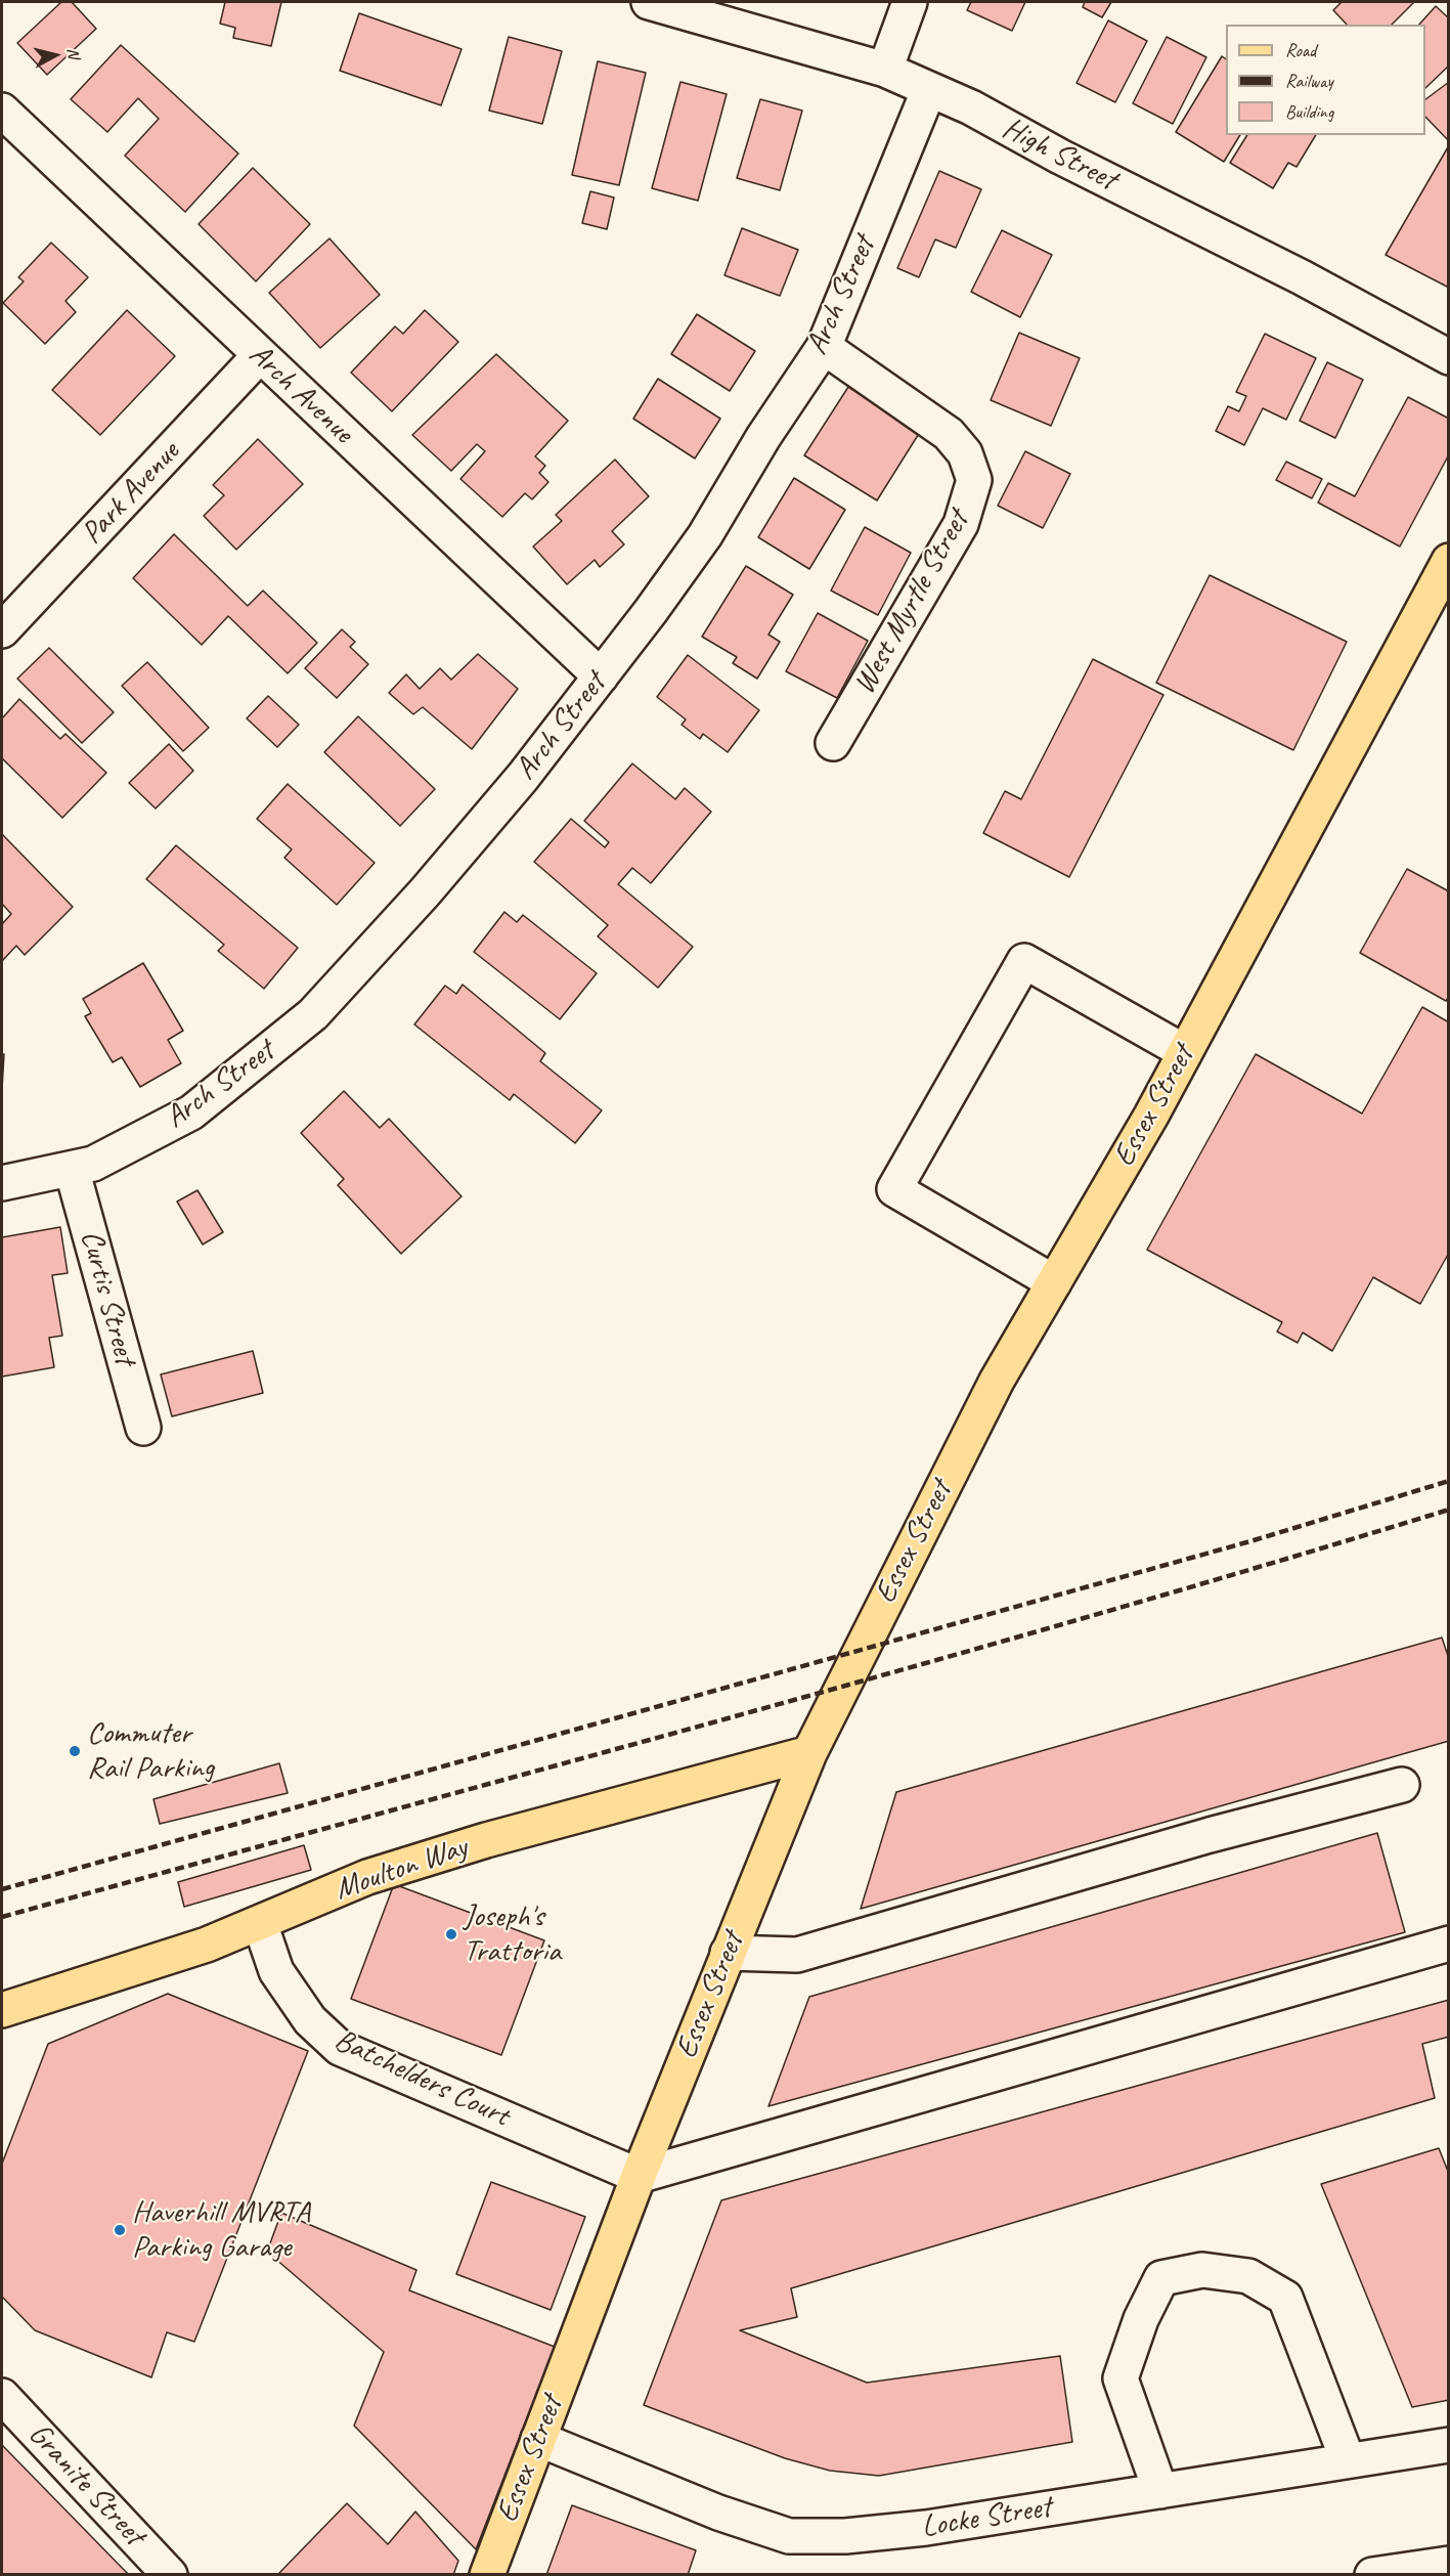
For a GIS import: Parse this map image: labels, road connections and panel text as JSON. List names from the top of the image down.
{
  "streets": {
    "main road": ["Essex Street", "Moulton Way"],
    "street": [
      "High Street",
      "Arch Street",
      "Arch Avenue",
      "Park Avenue",
      "West Myrtle Street",
      "Curtis Street",
      "Batchelders Court",
      "Granite Street",
      "Locke Street"
    ]
  },
  "crossings": [
    ["High Street", "Arch Street"],
    ["Arch Street", "Arch Avenue"],
    ["Arch Street", "West Myrtle Street"],
    ["Arch Street", "Curtis Street"],
    ["Arch Avenue", "Park Avenue"],
    ["Essex Street", "Moulton Way"],
    ["Essex Street", "Batchelders Court"],
    ["Essex Street", "Locke Street"],
    ["Moulton Way", "Batchelders Court"]
  ],
  "places": ["Commuter Rail Parking", "Joseph's Trattoria", "Haverhill MVRTA Parking Garage"],
  "legend": ["Road", "Railway", "Building"],
  "north": "right"
}
